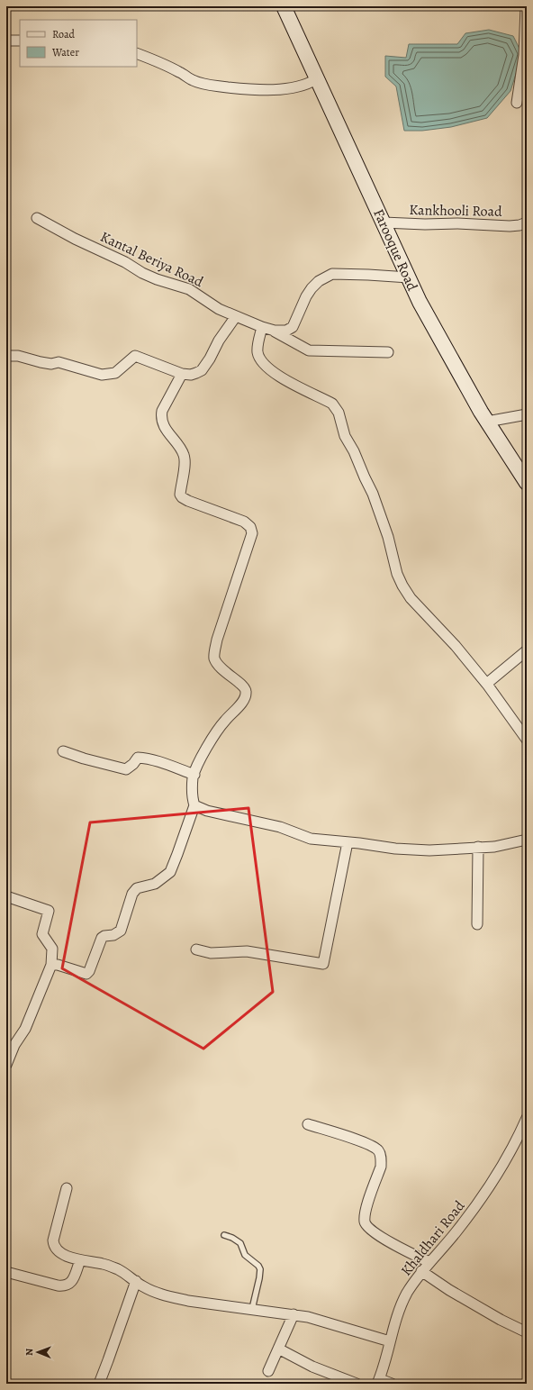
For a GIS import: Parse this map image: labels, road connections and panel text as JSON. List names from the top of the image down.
{
  "streets": {
    "main road": ["Farooque Road"],
    "street": ["Kankhooli Road", "Kantal Beriya Road", "Khaldhari Road"]
  },
  "crossings": [
    ["Kankhooli Road", "Farooque Road"],
    ["Farooque Road", "Kantal Beriya Road"]
  ],
  "legend": ["Road", "Water"],
  "north": "left"
}
